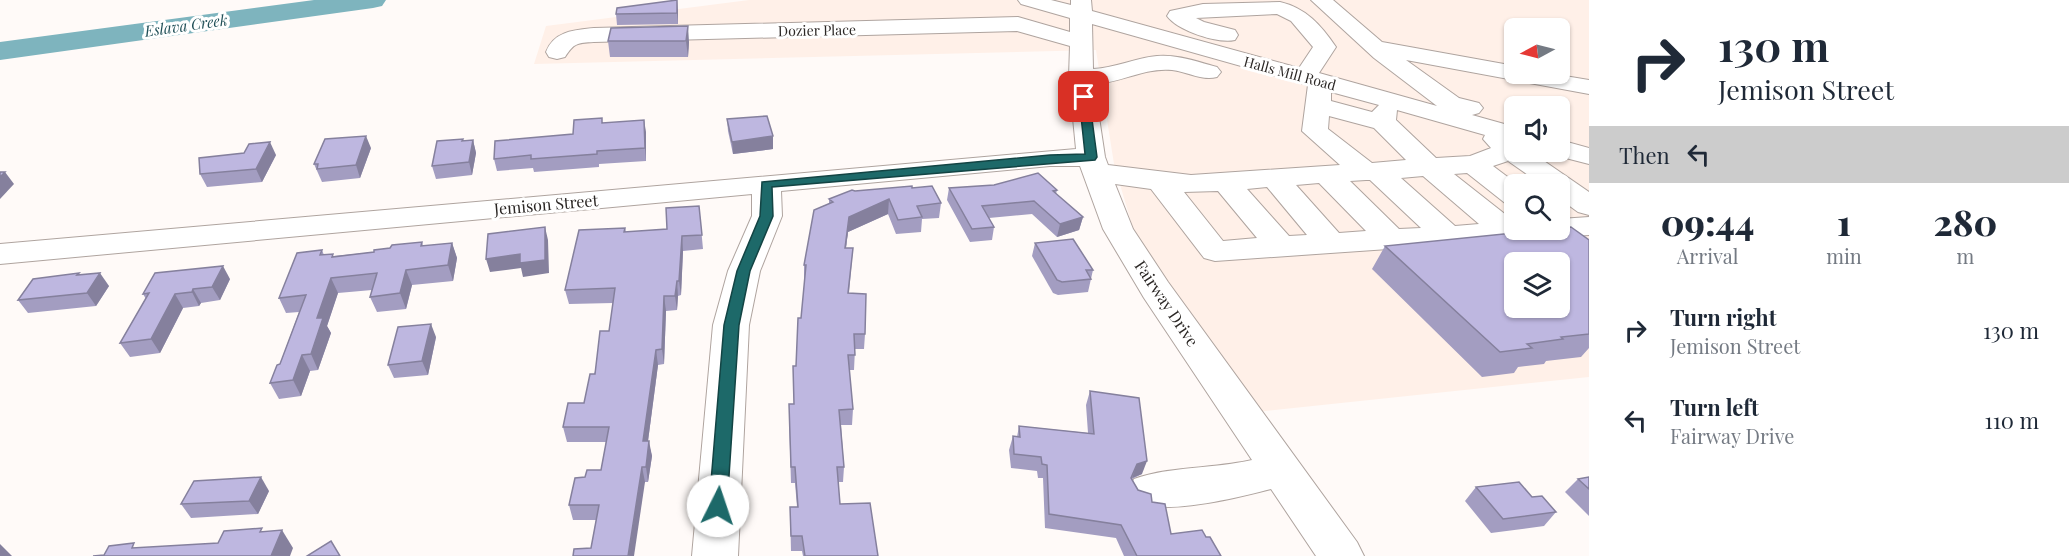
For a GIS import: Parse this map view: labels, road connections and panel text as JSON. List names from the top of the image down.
{
  "streets": {
    "street": [
      "Dozier Place",
      "Halls Mill Road",
      "Jemison Street",
      "Fairway Drive"
    ]
  },
  "crossings": [
    ["Dozier Place", "Halls Mill Road"],
    ["Dozier Place", "Fairway Drive"],
    ["Halls Mill Road", "Fairway Drive"],
    ["Jemison Street", "Fairway Drive"]
  ],
  "water": ["Eslava Creek"],
  "north": "left",
  "page": {
    "turn": ["130 m", "Jemison Street"],
    "then": "Then",
    "eta": [
      "09:44",
      "Arrival",
      "1",
      "min",
      "280",
      "m"
    ],
    "list": [
      {
        "name": "Turn right",
        "note": "Jemison Street",
        "value": "130 m"
      },
      {
        "name": "Turn left",
        "note": "Fairway Drive",
        "value": "110 m"
      }
    ]
  }
}
